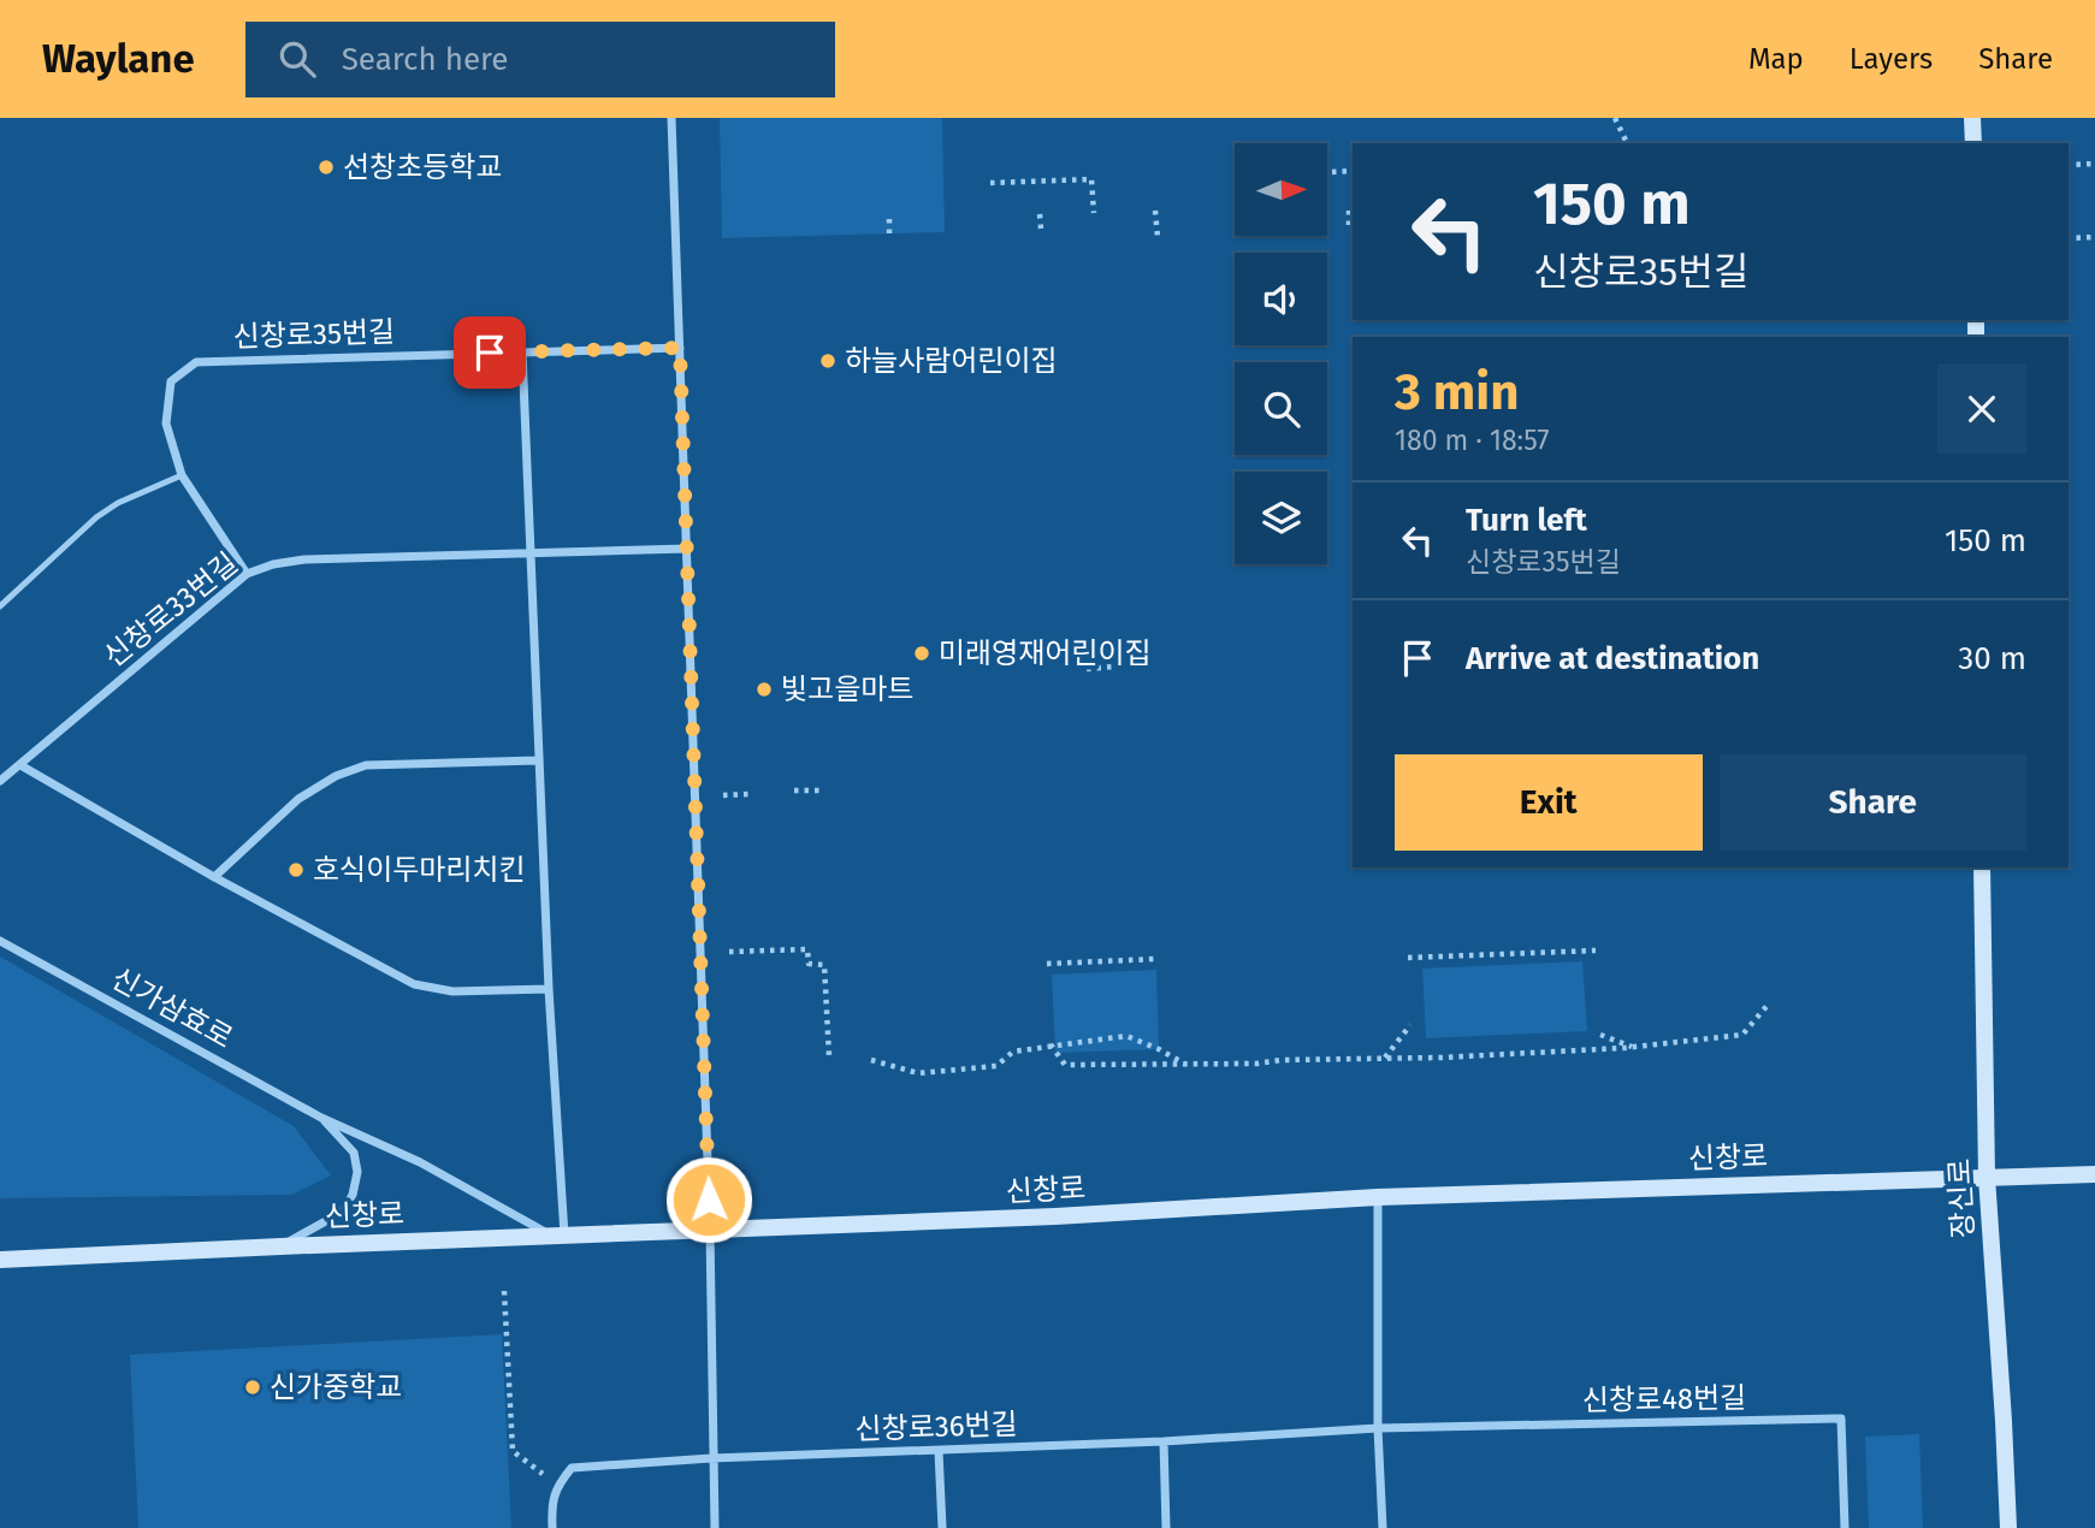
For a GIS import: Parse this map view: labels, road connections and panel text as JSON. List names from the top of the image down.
{
  "streets": {
    "main road": ["신창로", "장신로"],
    "street": [
      "신창로35번길",
      "신창로33번길",
      "신가삼효로",
      "신창로48번길",
      "신창로36번길"
    ]
  },
  "crossings": [
    ["신창로35번길", "신창로33번길"],
    ["신가삼효로", "신창로"],
    ["신창로", "장신로"],
    ["신창로48번길", "신창로36번길"]
  ],
  "places": [
    "선창초등학교",
    "하늘사람어린이집",
    "미래영재어린이집",
    "빛고을마트",
    "호식이두마리치킨",
    "신가중학교"
  ],
  "north": "right",
  "page": {
    "header": "Waylane",
    "search": "Search here",
    "nav": ["Map", "Layers", "Share"],
    "turn": ["150 m", "신창로35번길"],
    "heading": ["3 min", "180 m · 18:57"],
    "list": [
      {
        "name": "Turn left",
        "note": "신창로35번길",
        "value": "150 m"
      },
      {
        "name": "Arrive at destination",
        "value": "30 m"
      }
    ],
    "buttons": ["Exit", "Share"]
  }
}
